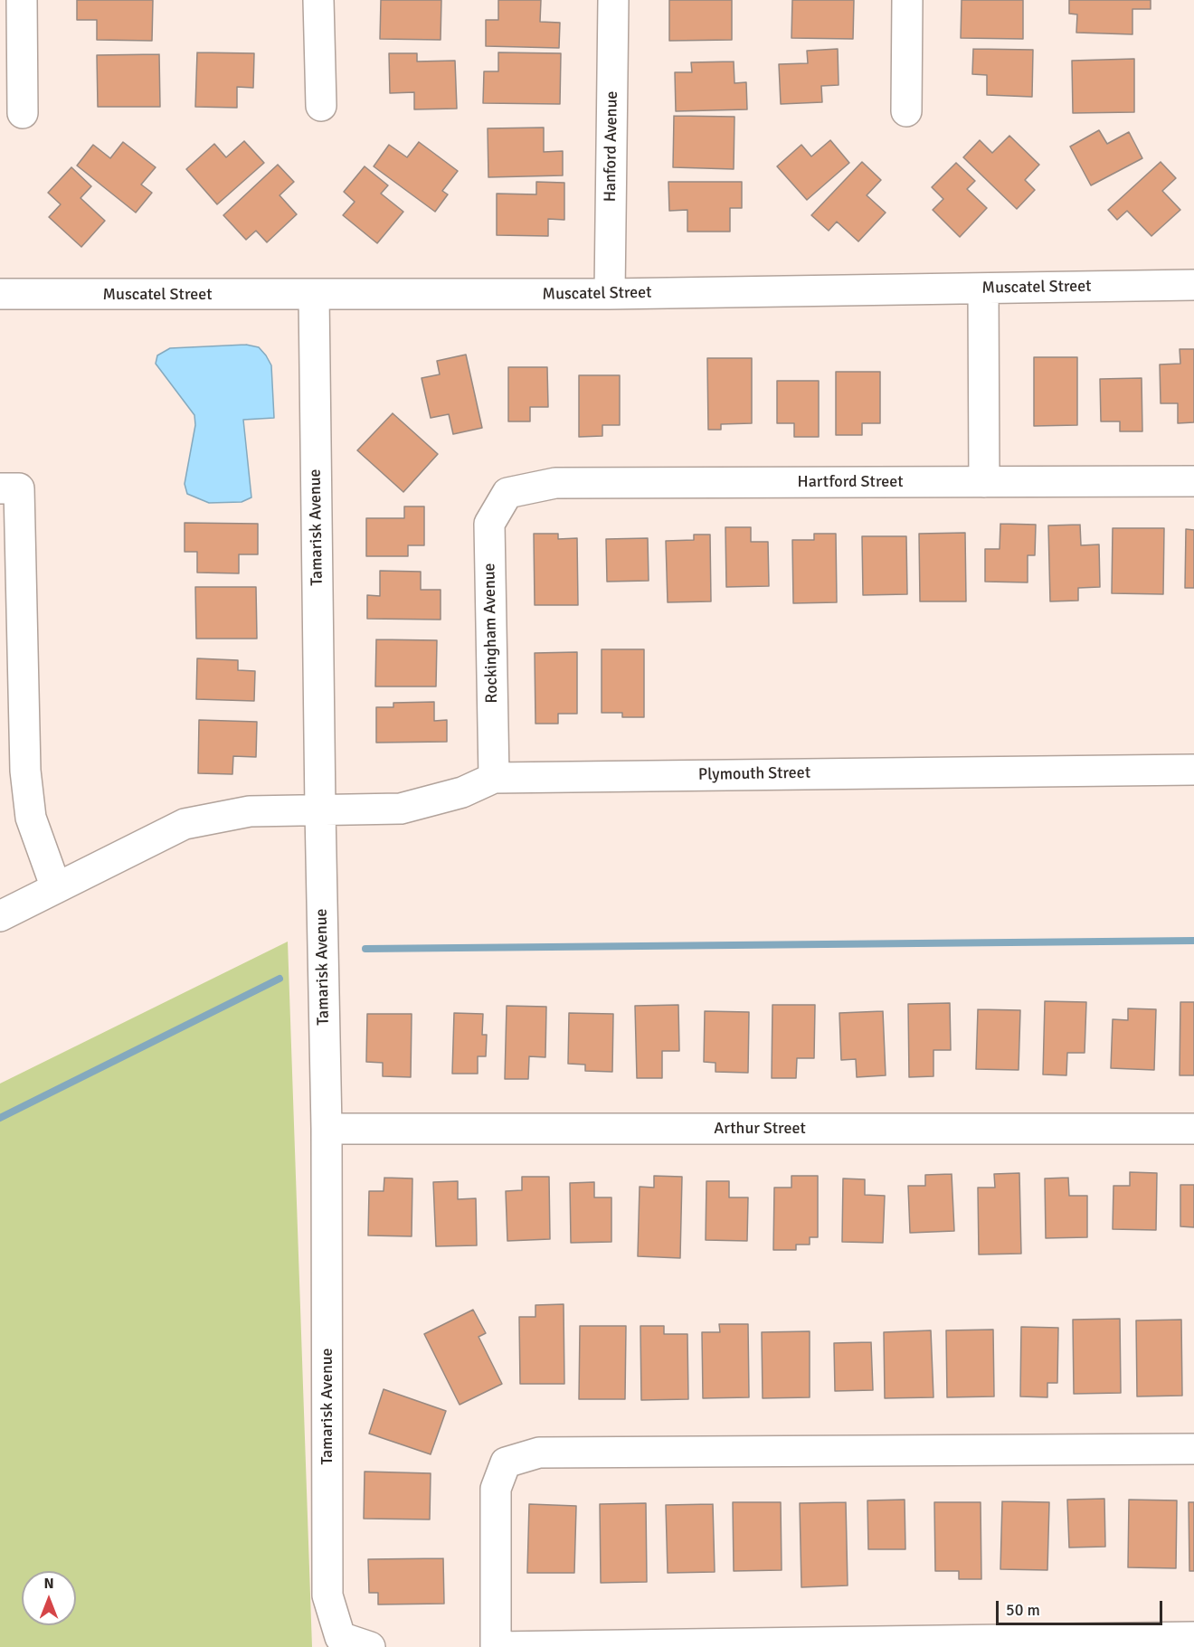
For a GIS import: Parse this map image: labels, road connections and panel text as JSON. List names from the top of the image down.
{
  "streets": {
    "street": [
      "Hanford Avenue",
      "Muscatel Street",
      "Hartford Street",
      "Tamarisk Avenue",
      "Rockingham Avenue",
      "Plymouth Street",
      "Arthur Street"
    ]
  },
  "crossings": [
    ["Hanford Avenue", "Muscatel Street"],
    ["Muscatel Street", "Tamarisk Avenue"],
    ["Hartford Street", "Rockingham Avenue"],
    ["Tamarisk Avenue", "Plymouth Street"],
    ["Tamarisk Avenue", "Arthur Street"],
    ["Rockingham Avenue", "Plymouth Street"]
  ],
  "scale_bar": "50 m",
  "north": "top"
}
